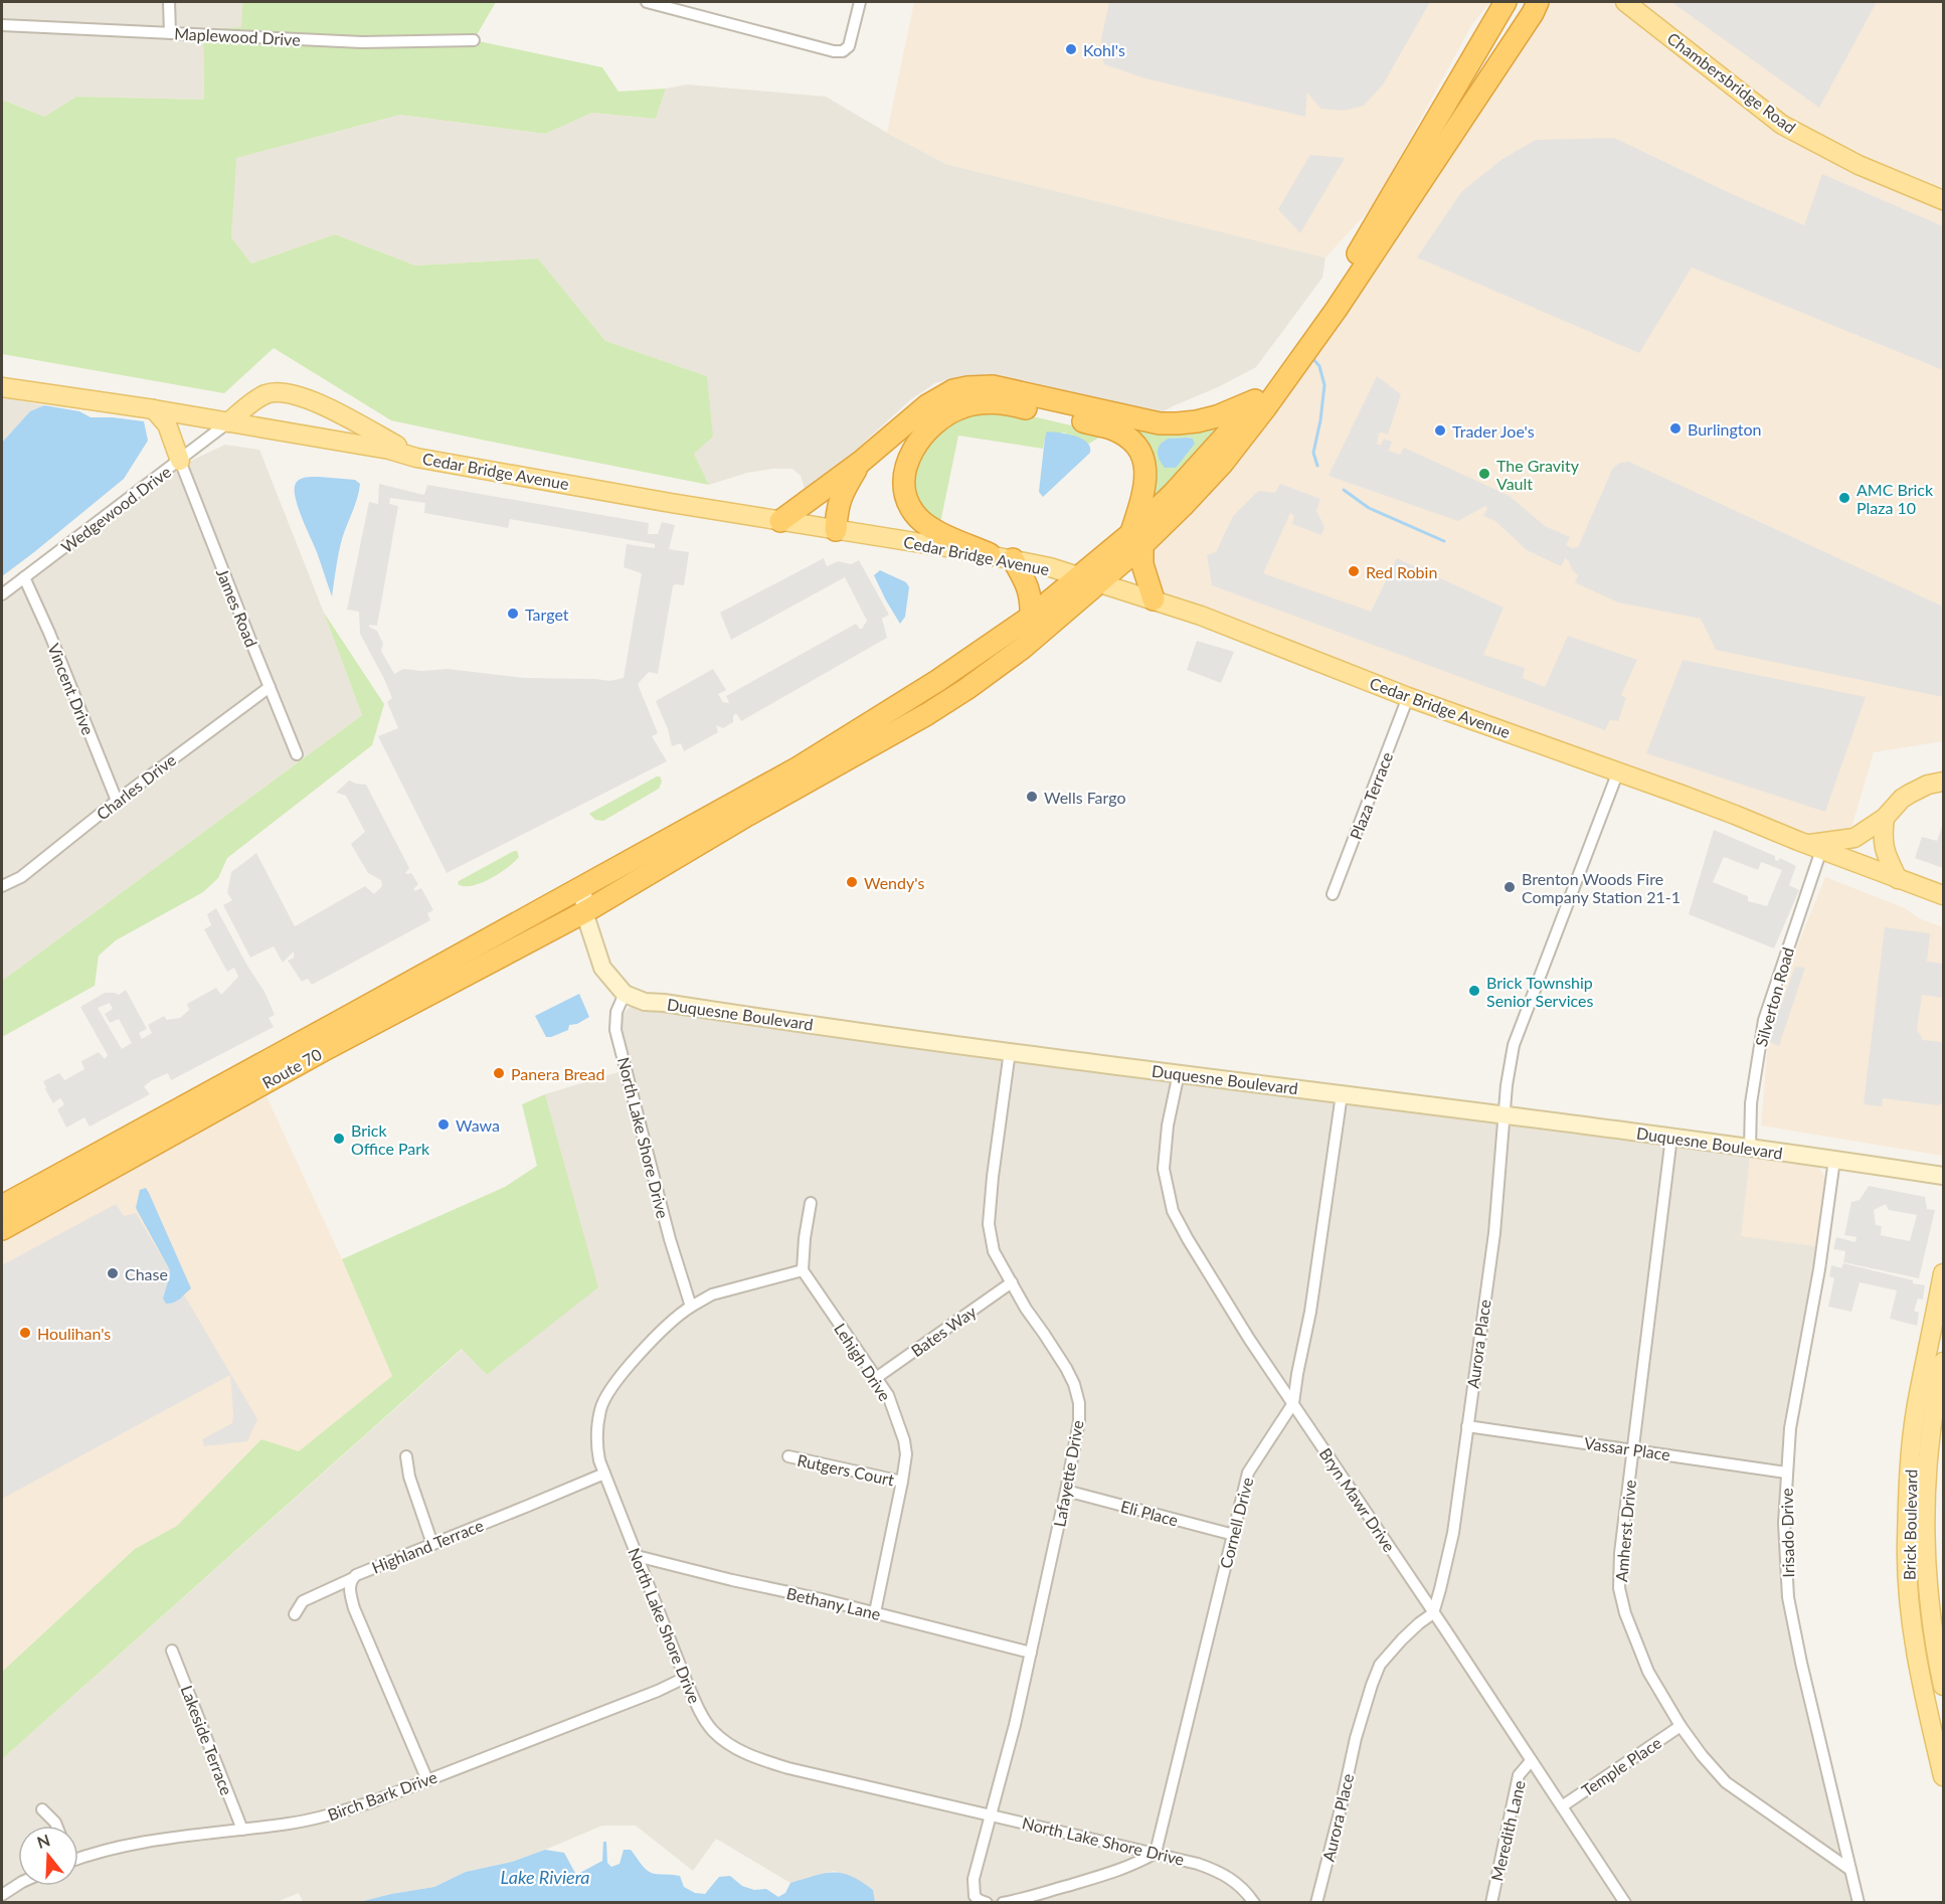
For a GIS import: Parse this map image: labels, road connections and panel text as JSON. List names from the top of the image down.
{
  "streets": {
    "highway": ["Route 70"],
    "main road": ["Chambersbridge Road", "Cedar Bridge Avenue", "Brick Boulevard"],
    "street": [
      "Maplewood Drive",
      "Wedgewood Drive",
      "James Road",
      "Vincent Drive",
      "Charles Drive",
      "Plaza Terrace",
      "Silverton Road",
      "Duquesne Boulevard",
      "North Lake Shore Drive",
      "Bates Way",
      "Aurora Place",
      "Lehigh Drive",
      "Vassar Place",
      "Rutgers Court",
      "Lafayette Drive",
      "Bryn Mawr Drive",
      "Eli Place",
      "Cornell Drive",
      "Amherst Drive",
      "Irisado Drive",
      "Highland Terrace",
      "Bethany Lane",
      "Lakeside Terrace",
      "Temple Place",
      "Birch Bark Drive",
      "Meredith Lane"
    ]
  },
  "crossings": [
    ["Cedar Bridge Avenue", "Wedgewood Drive"],
    ["Cedar Bridge Avenue", "Plaza Terrace"],
    ["Cedar Bridge Avenue", "Silverton Road"],
    ["Cedar Bridge Avenue", "Route 70"],
    ["Cedar Bridge Avenue", "Aurora Place"],
    ["Wedgewood Drive", "James Road"],
    ["Wedgewood Drive", "Vincent Drive"],
    ["James Road", "Charles Drive"],
    ["Vincent Drive", "Charles Drive"],
    ["Silverton Road", "Duquesne Boulevard"],
    ["Duquesne Boulevard", "North Lake Shore Drive"],
    ["Duquesne Boulevard", "Aurora Place"],
    ["Duquesne Boulevard", "Lafayette Drive"],
    ["Duquesne Boulevard", "Bryn Mawr Drive"],
    ["Duquesne Boulevard", "Cornell Drive"],
    ["Duquesne Boulevard", "Amherst Drive"],
    ["Duquesne Boulevard", "Irisado Drive"],
    ["North Lake Shore Drive", "Lafayette Drive"],
    ["North Lake Shore Drive", "Cornell Drive"],
    ["North Lake Shore Drive", "Highland Terrace"],
    ["North Lake Shore Drive", "Bethany Lane"],
    ["North Lake Shore Drive", "Birch Bark Drive"],
    ["Bates Way", "Lehigh Drive"],
    ["Bates Way", "Lafayette Drive"],
    ["Aurora Place", "Vassar Place"],
    ["Aurora Place", "Bryn Mawr Drive"],
    ["Lehigh Drive", "Rutgers Court"],
    ["Lehigh Drive", "Bethany Lane"],
    ["Vassar Place", "Amherst Drive"],
    ["Vassar Place", "Irisado Drive"],
    ["Lafayette Drive", "Eli Place"],
    ["Lafayette Drive", "Bethany Lane"],
    ["Bryn Mawr Drive", "Cornell Drive"],
    ["Bryn Mawr Drive", "Temple Place"],
    ["Bryn Mawr Drive", "Meredith Lane"],
    ["Eli Place", "Cornell Drive"],
    ["Amherst Drive", "Irisado Drive"],
    ["Amherst Drive", "Temple Place"],
    ["Highland Terrace", "Birch Bark Drive"],
    ["Lakeside Terrace", "Birch Bark Drive"]
  ],
  "water": ["Lake Riviera"],
  "places": [
    "Kohl's",
    "Burlington",
    "Trader Joe's",
    "The Gravity Vault",
    "AMC Brick Plaza 10",
    "Red Robin",
    "Target",
    "Wells Fargo",
    "Wendy's",
    "Brenton Woods Fire Company Station 21-1",
    "Brick Township Senior Services",
    "Panera Bread",
    "Wawa",
    "Brick Office Park",
    "Chase",
    "Houlihan's"
  ],
  "north": "top"
}
